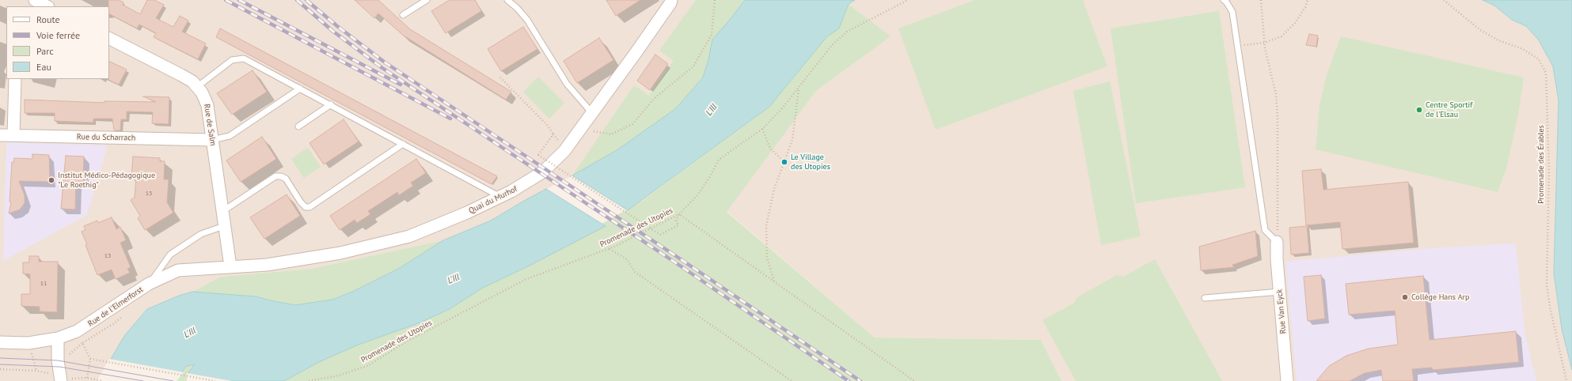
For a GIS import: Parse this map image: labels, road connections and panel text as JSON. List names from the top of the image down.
{
  "streets": {
    "street": [
      "Rue de Salm",
      "Rue du Scharrach",
      "Quai du Murhof",
      "Rue de l'Elmerforst",
      "Rue Van Eyck"
    ],
    "path": ["Promenade des Érables", "Promenade des Utopies"]
  },
  "crossings": [
    ["Rue de Salm", "Rue du Scharrach"],
    ["Rue de Salm", "Quai du Murhof"],
    ["Rue de Salm", "Rue de l'Elmerforst"],
    ["Quai du Murhof", "Rue de l'Elmerforst"]
  ],
  "water": ["L'Ill"],
  "places": [
    "Centre Sportif de l'Elsau",
    "Le Village des Utopies",
    "Institut Médico-Pédagogique \"Le Roethig\"",
    "Collège Hans Arp"
  ],
  "house_numbers": ["15", "13", "11"],
  "legend": [
    "Route",
    "Voie ferrée",
    "Parc",
    "Eau"
  ]
}
